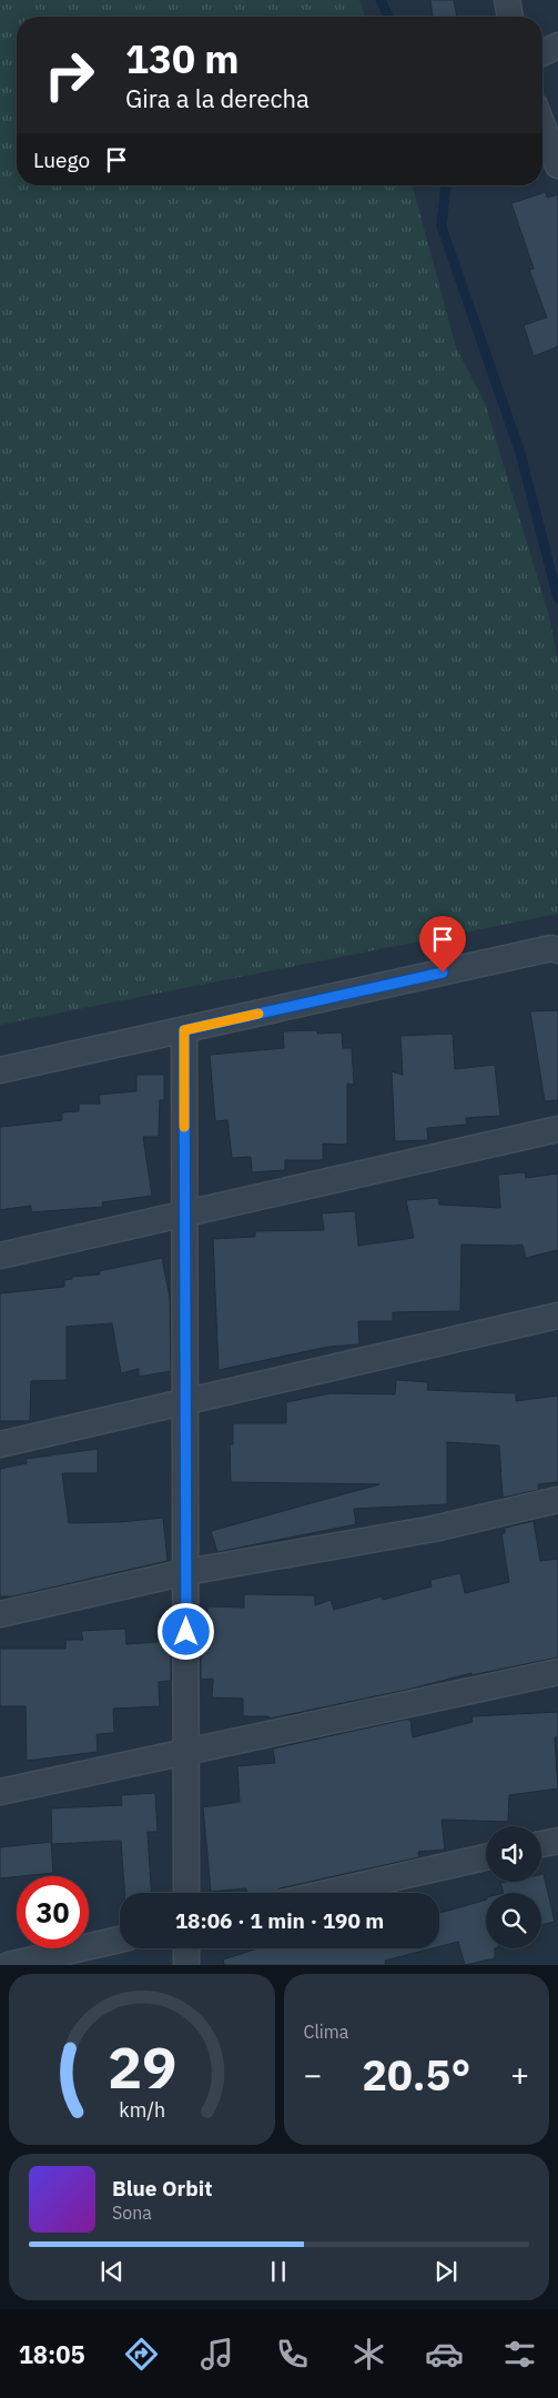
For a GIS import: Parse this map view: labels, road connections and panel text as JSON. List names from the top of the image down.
{
  "page": {
    "turn": ["130 m", "Gira a la derecha"],
    "then": "Luego",
    "limit": "30",
    "trip": "18:06 · 1 min · 190 m",
    "tile": "Clima",
    "heat": ["−", "20.5°", "+"],
    "song": ["Blue Orbit", "Sona"],
    "tabs": "18:05",
    "gauge": ["29", "km/h"]
  }
}
